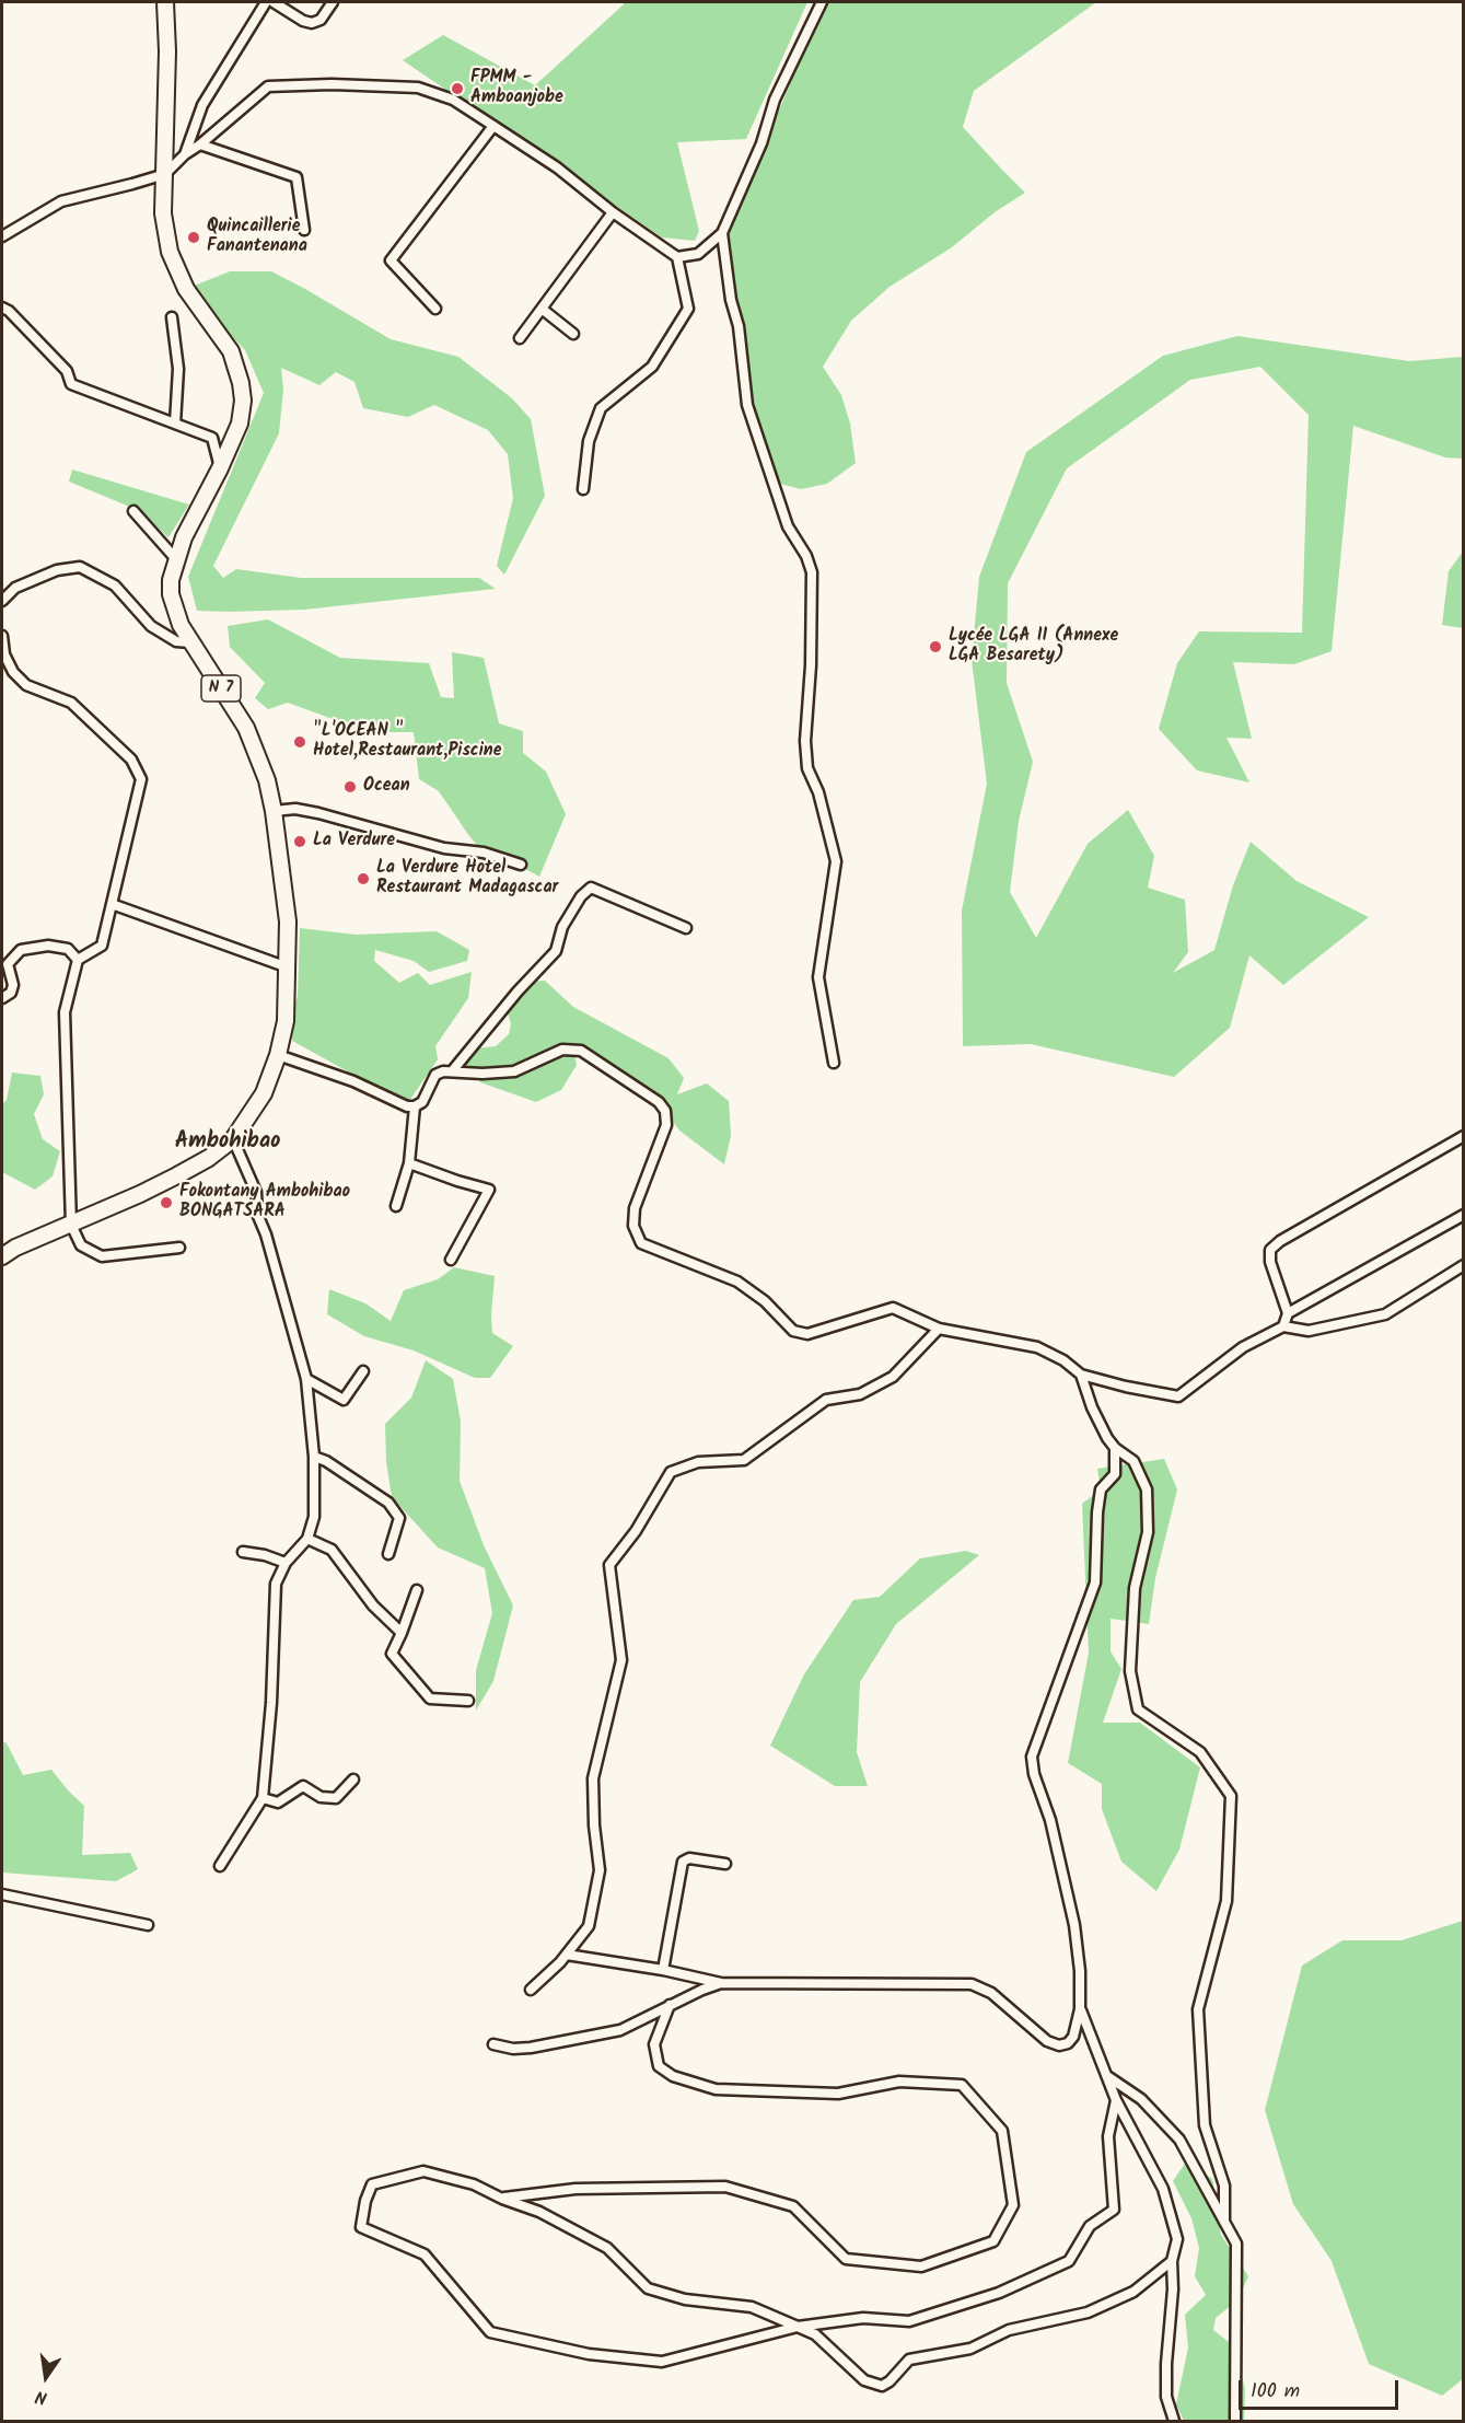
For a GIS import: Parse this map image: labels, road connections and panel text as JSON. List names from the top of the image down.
{
  "streets": {
    "main road": ["N 7"]
  },
  "districts": ["Ambohibao"],
  "places": [
    "FPMM - Amboanjobe",
    "Quincaillerie Fanantenana",
    "Lycée LGA II (Annexe LGA Besarety)",
    "\"L'OCEAN \" Hotel,Restaurant,Piscine",
    "Ocean",
    "La Verdure",
    "La Verdure Hotel Restaurant Madagascar",
    "Fokontany Ambohibao BONGATSARA"
  ],
  "scale_bar": "100 m",
  "north": "bottom"
}
